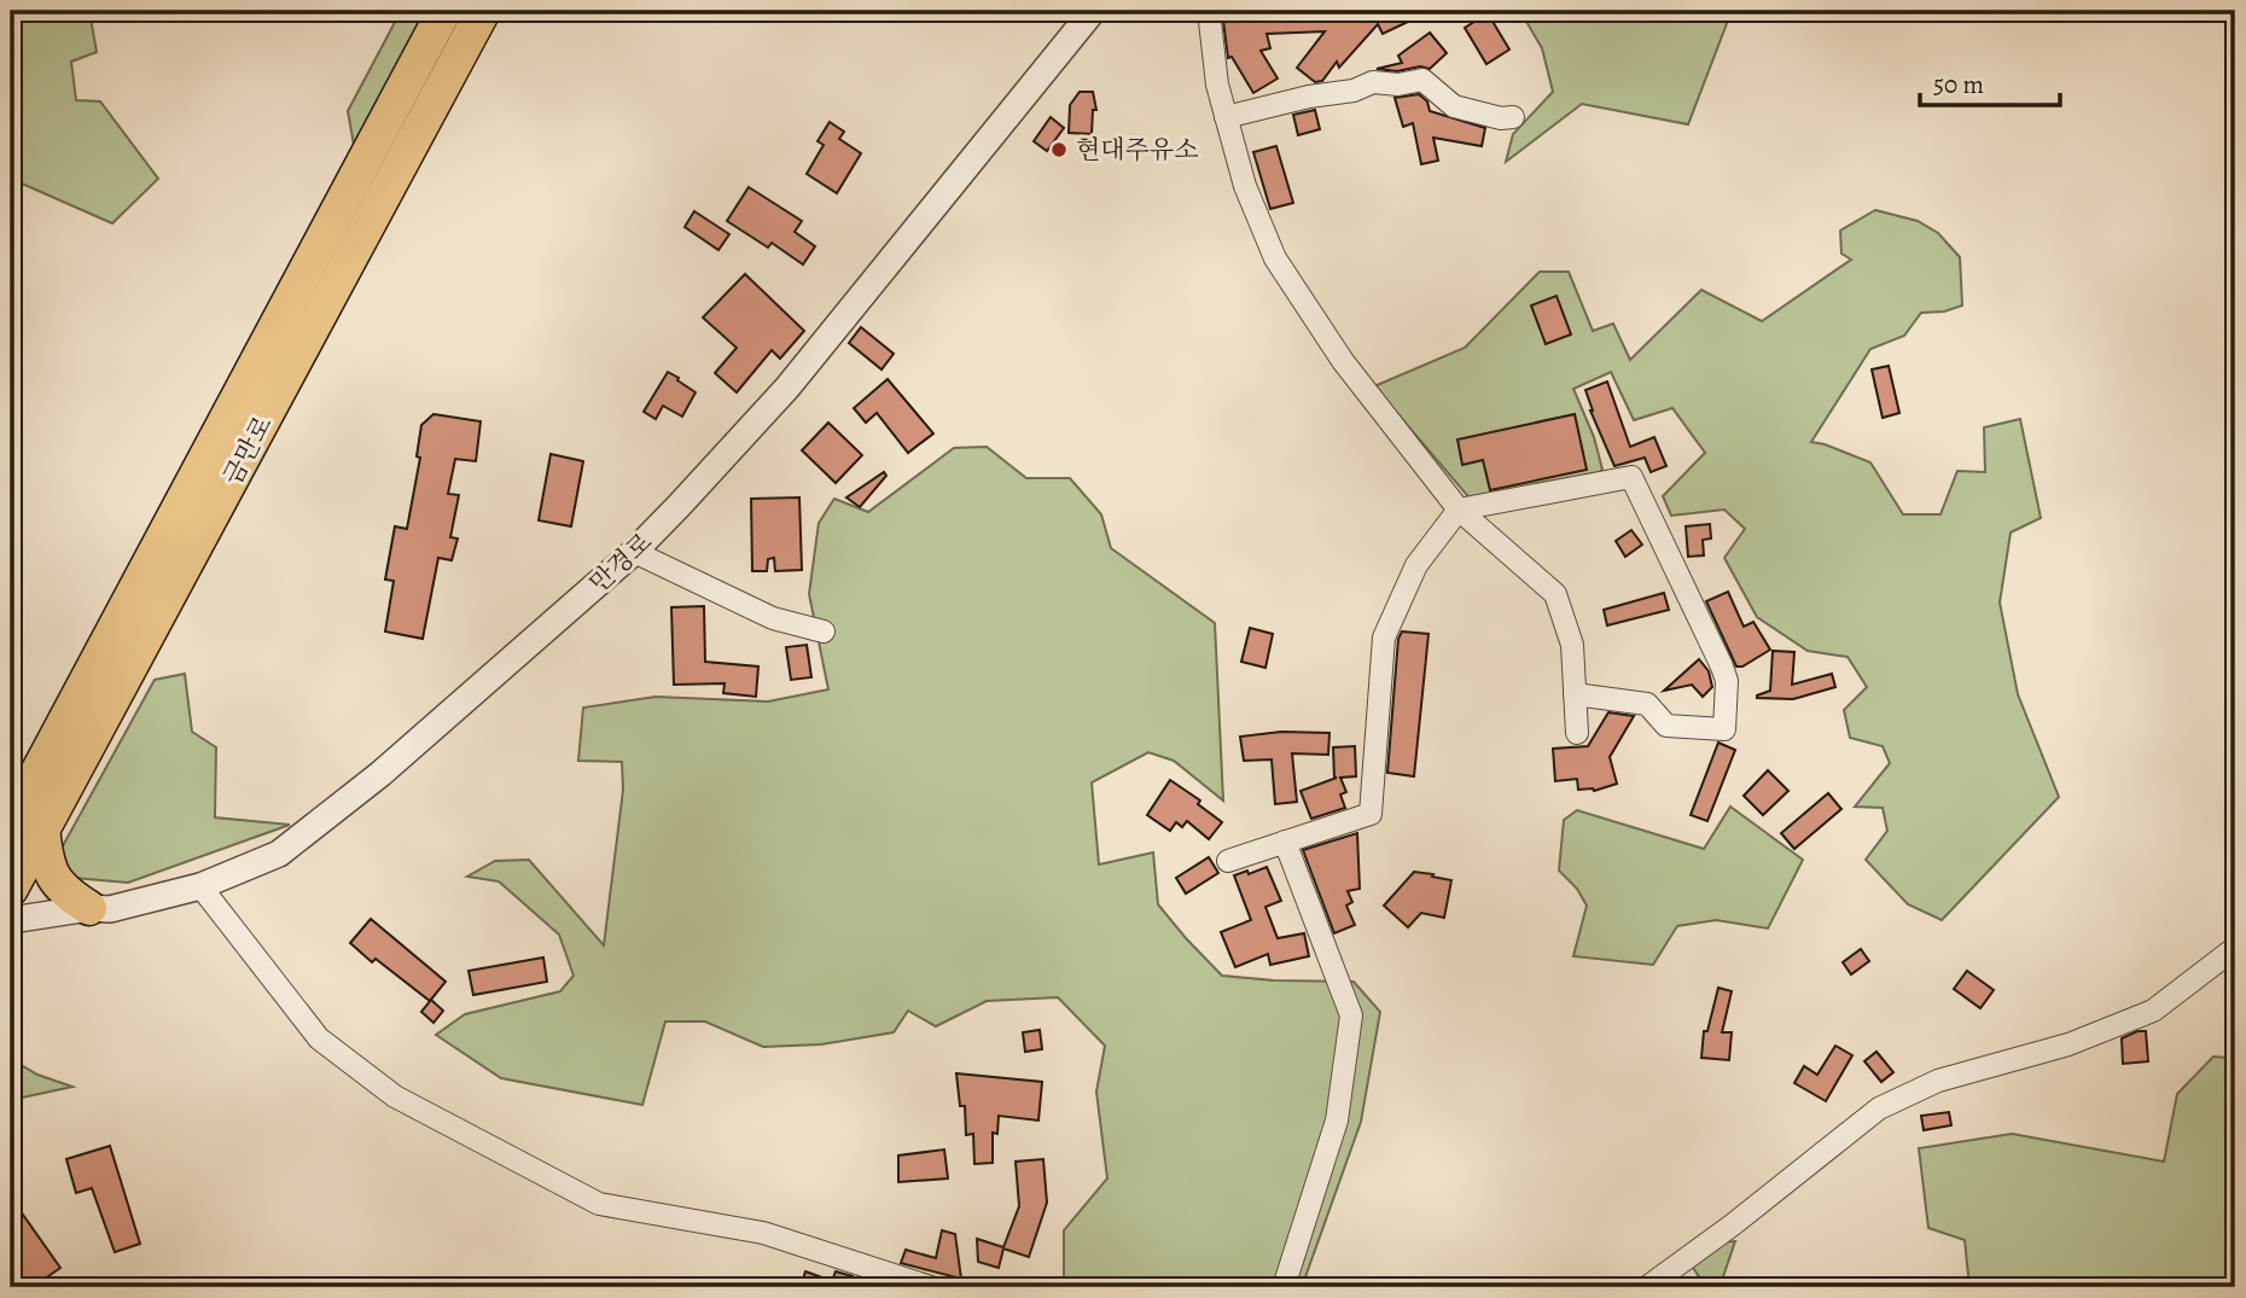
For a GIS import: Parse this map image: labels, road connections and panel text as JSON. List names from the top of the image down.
{
  "streets": {
    "highway": ["금만로"],
    "street": ["만경로"]
  },
  "places": ["현대주유소"],
  "scale_bar": "50 m"
}
